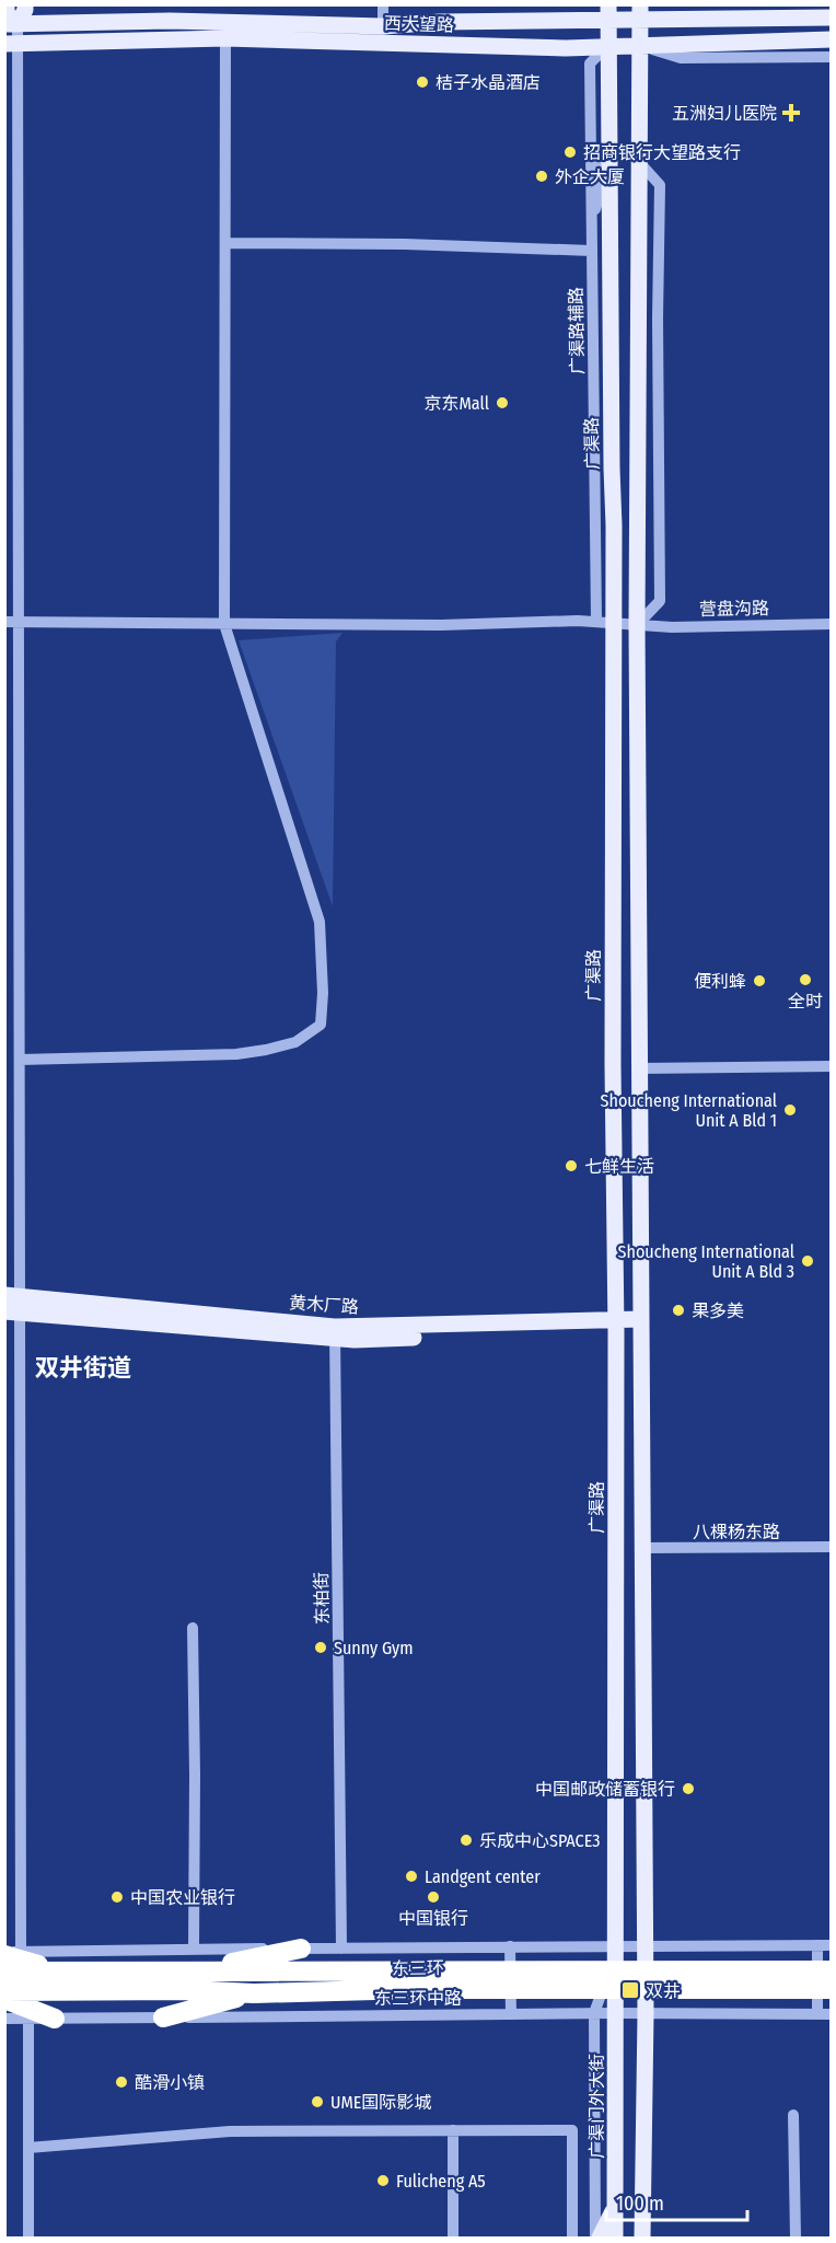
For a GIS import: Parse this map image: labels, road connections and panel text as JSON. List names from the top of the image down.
{
  "streets": {
    "highway": ["东三环"],
    "main road": [
      "西大望路",
      "广渠路",
      "黄木厂路",
      "广渠门外大街"
    ],
    "street": [
      "广渠路辅路",
      "营盘沟路",
      "八棵杨东路",
      "东柏街",
      "东三环中路"
    ]
  },
  "crossings": [
    ["西大望路", "广渠路辅路"],
    ["西大望路", "广渠路"],
    ["广渠路辅路", "广渠路"],
    ["广渠路辅路", "营盘沟路"],
    ["广渠路", "营盘沟路"],
    ["广渠路", "黄木厂路"],
    ["广渠路", "东三环中路"],
    ["广渠路", "广渠门外大街"],
    ["黄木厂路", "东柏街"],
    ["东三环中路", "广渠门外大街"]
  ],
  "districts": ["双井街道"],
  "places": {
    "other": [
      "桔子水晶酒店",
      "招商银行大望路支行",
      "外企大厦",
      "京东Mall",
      "全时",
      "便利蜂",
      "Shoucheng International Unit A Bld 1",
      "七鲜生活",
      "Shoucheng International Unit A Bld 3",
      "果多美",
      "Sunny Gym",
      "中国邮政储蓄银行",
      "乐成中心SPACE3",
      "Landgent center",
      "中国农业银行",
      "中国银行",
      "酷滑小镇",
      "UME国际影城",
      "Fulicheng A5"
    ],
    "health": ["五洲妇儿医院"],
    "transit": ["双井"]
  },
  "scale_bar": "100 m"
}
